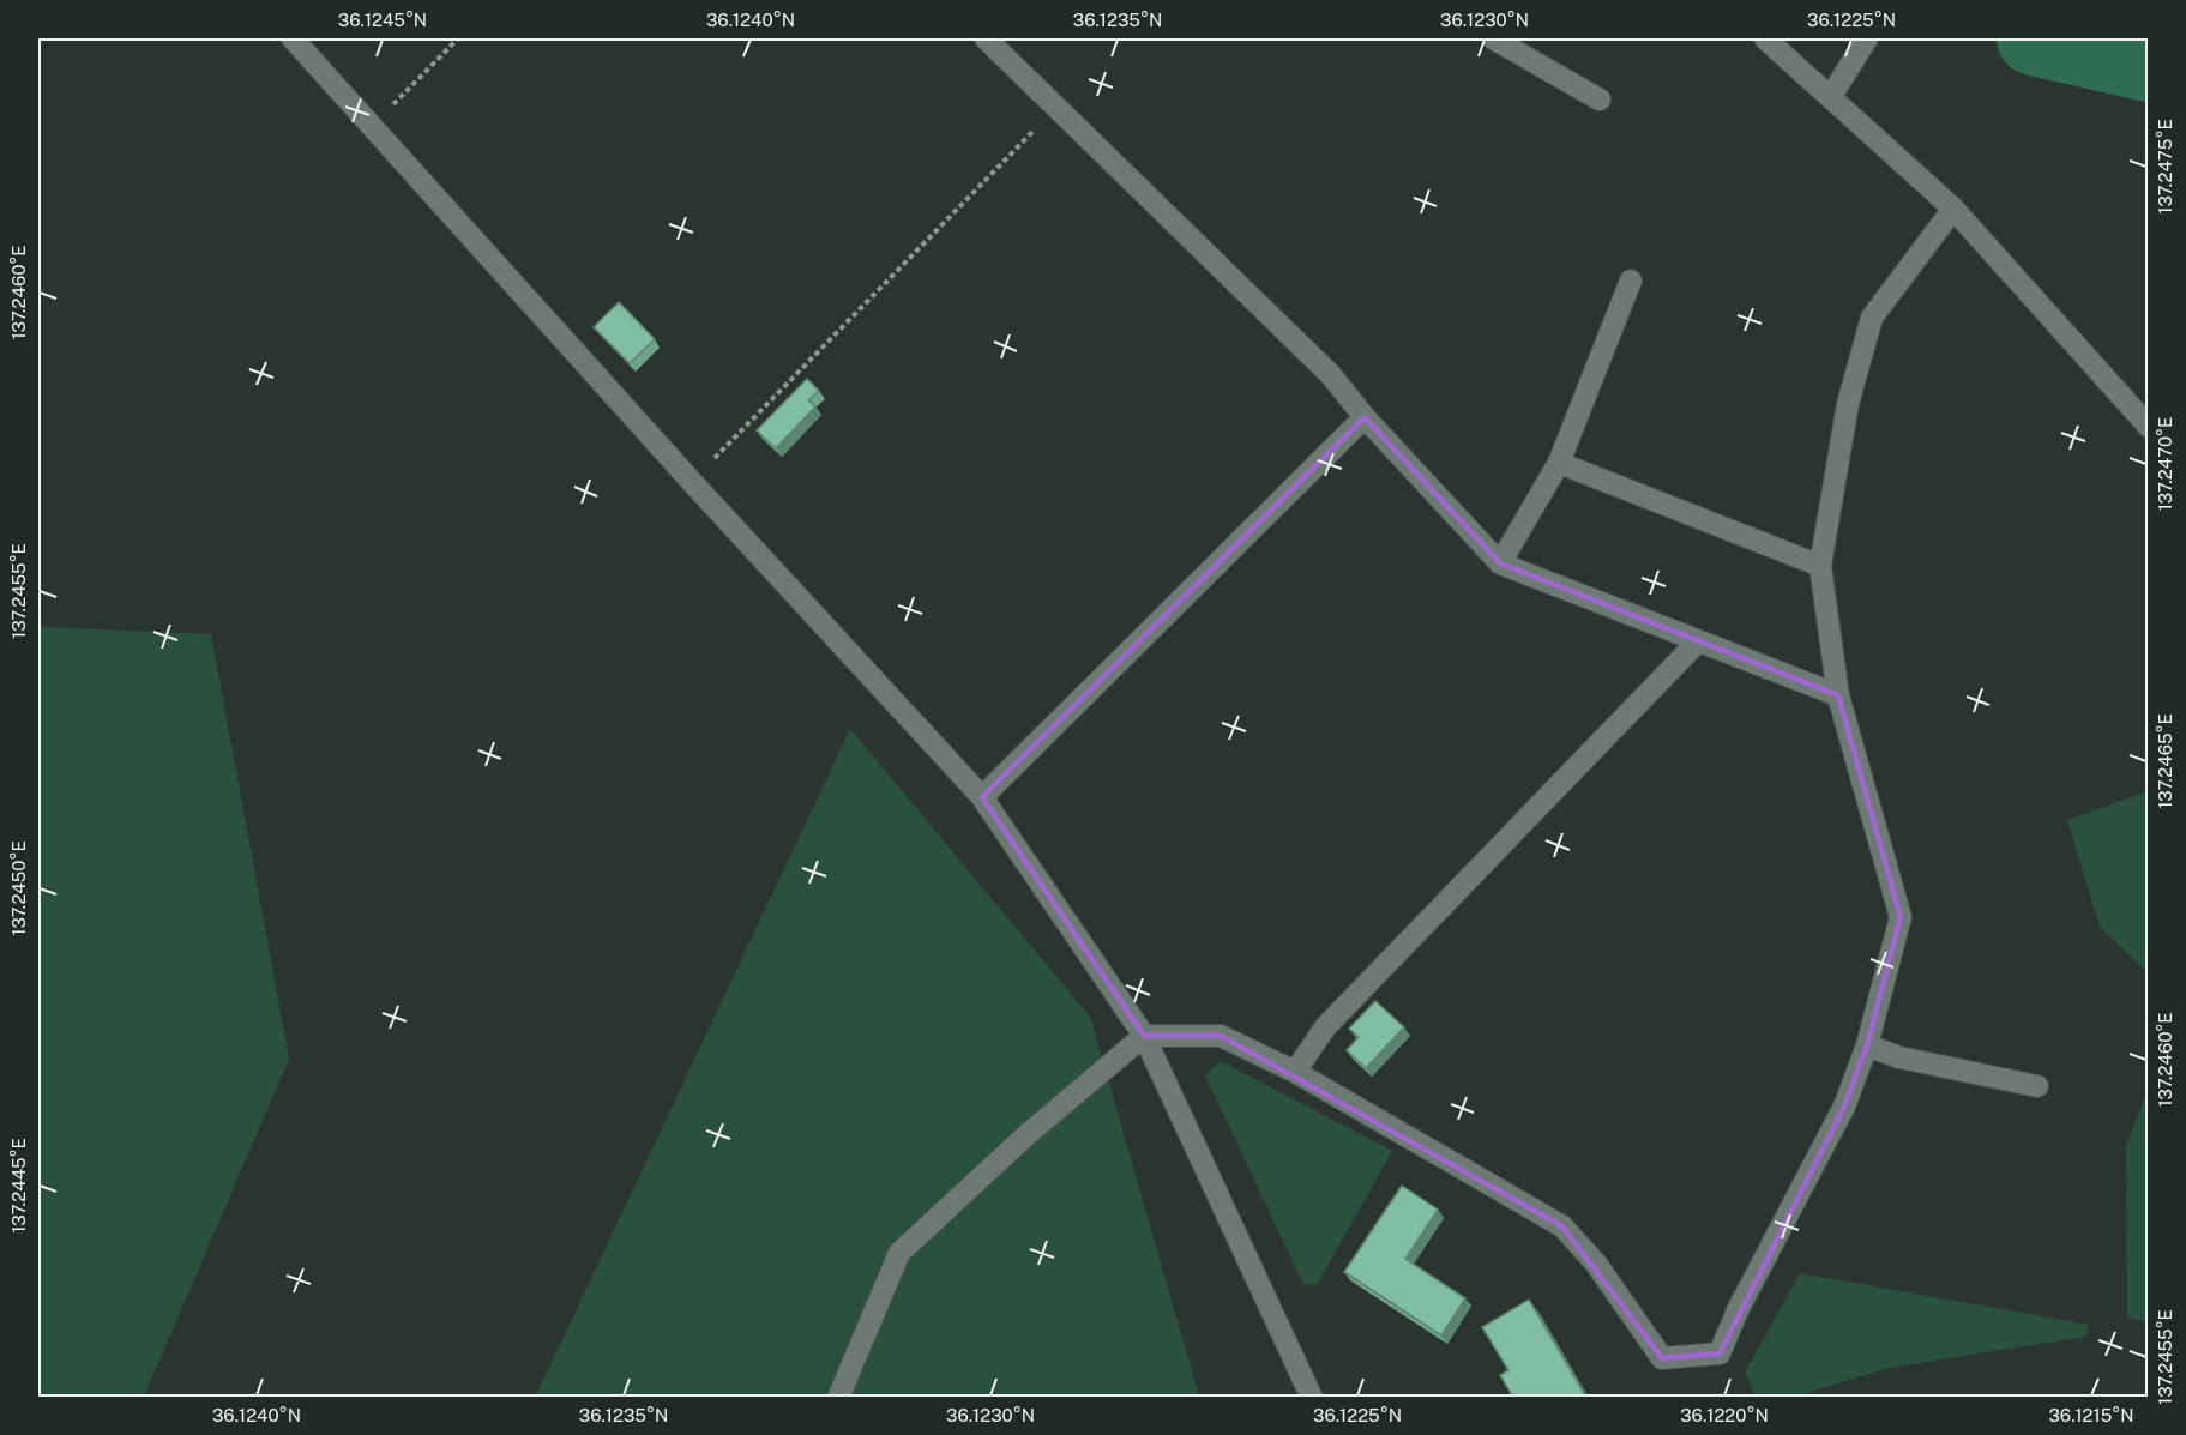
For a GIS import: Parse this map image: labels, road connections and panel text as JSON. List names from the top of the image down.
{
  "coordinates": [
    "36.1245°N",
    "36.1240°N",
    "36.1235°N",
    "36.1230°N",
    "36.1225°N",
    "137.2475°E",
    "137.2460°E",
    "137.2470°E",
    "137.2455°E",
    "137.2465°E",
    "137.2450°E",
    "137.2445°E",
    "36.1220°N",
    "36.1215°N"
  ]
}
